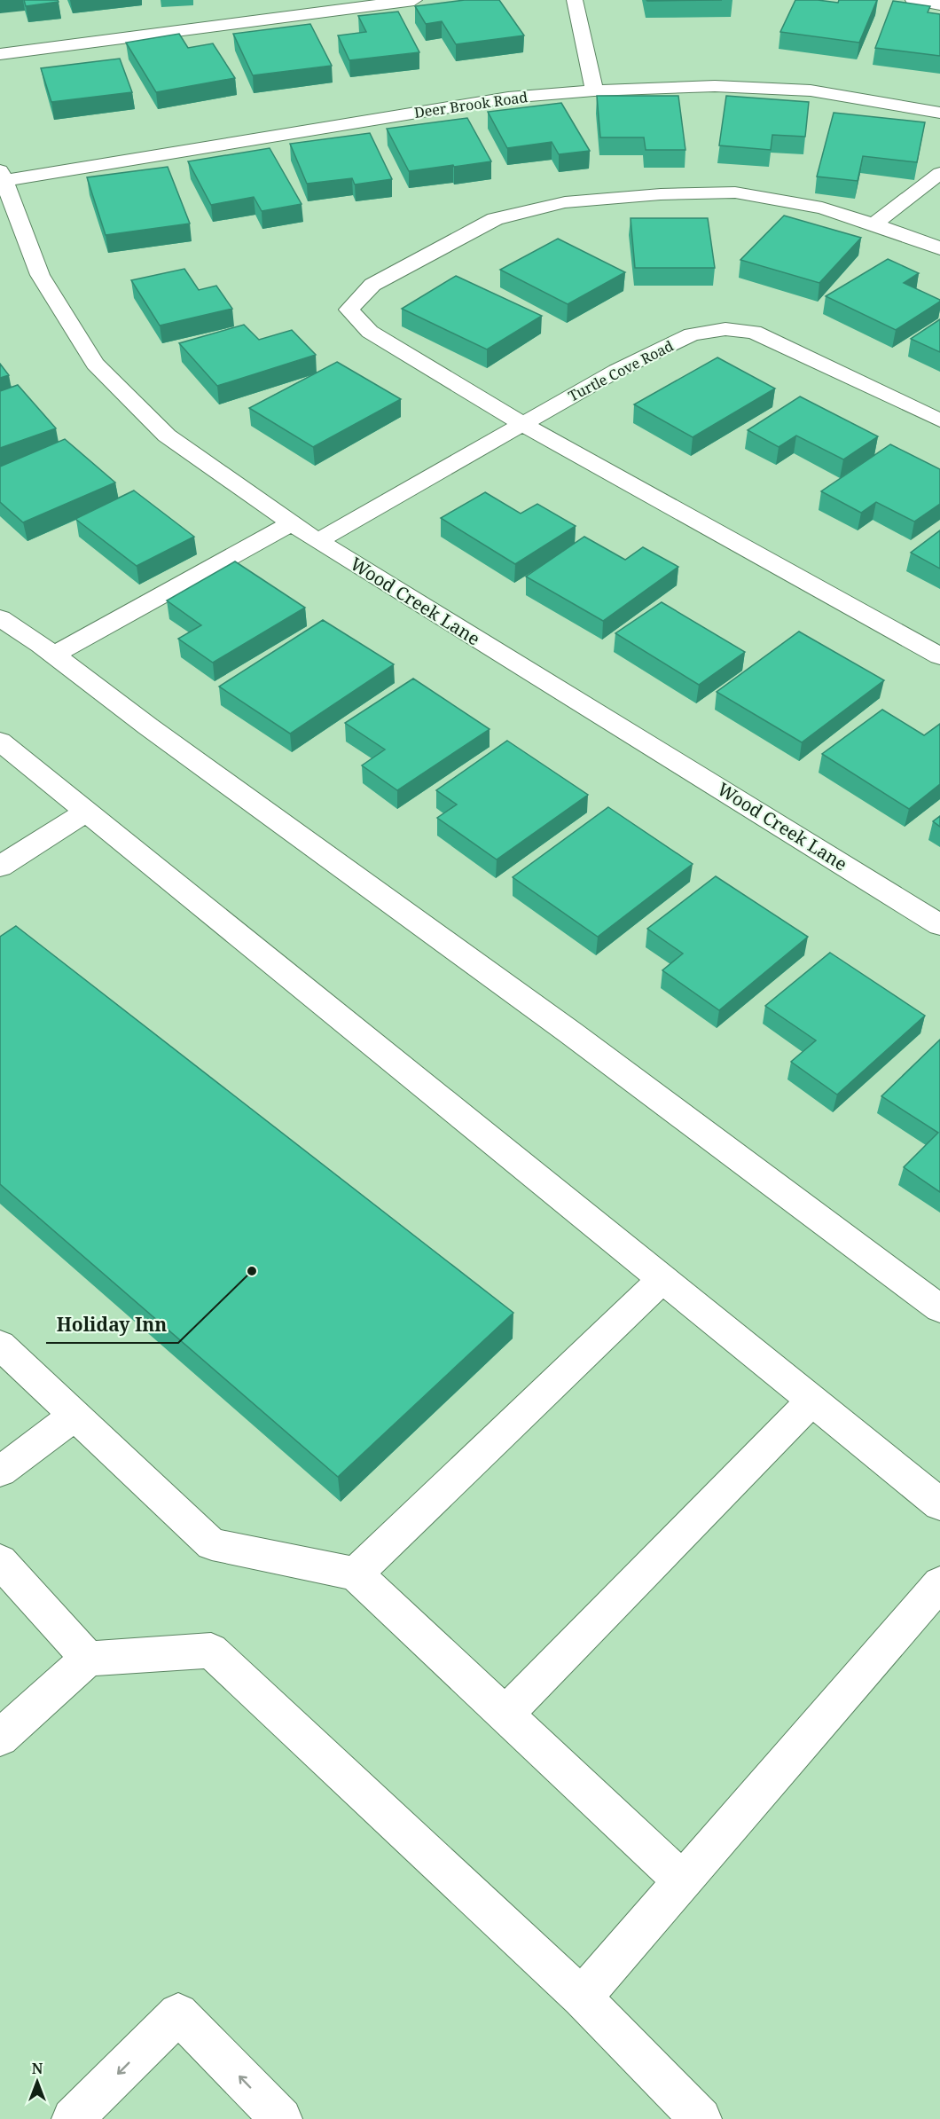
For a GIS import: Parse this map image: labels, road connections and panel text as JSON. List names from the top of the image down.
{
  "streets": {
    "street": ["Deer Brook Road", "Turtle Cove Road", "Wood Creek Lane"]
  },
  "crossings": [
    ["Deer Brook Road", "Wood Creek Lane"],
    ["Turtle Cove Road", "Wood Creek Lane"]
  ],
  "places": ["Holiday Inn"],
  "north": "top"
}
